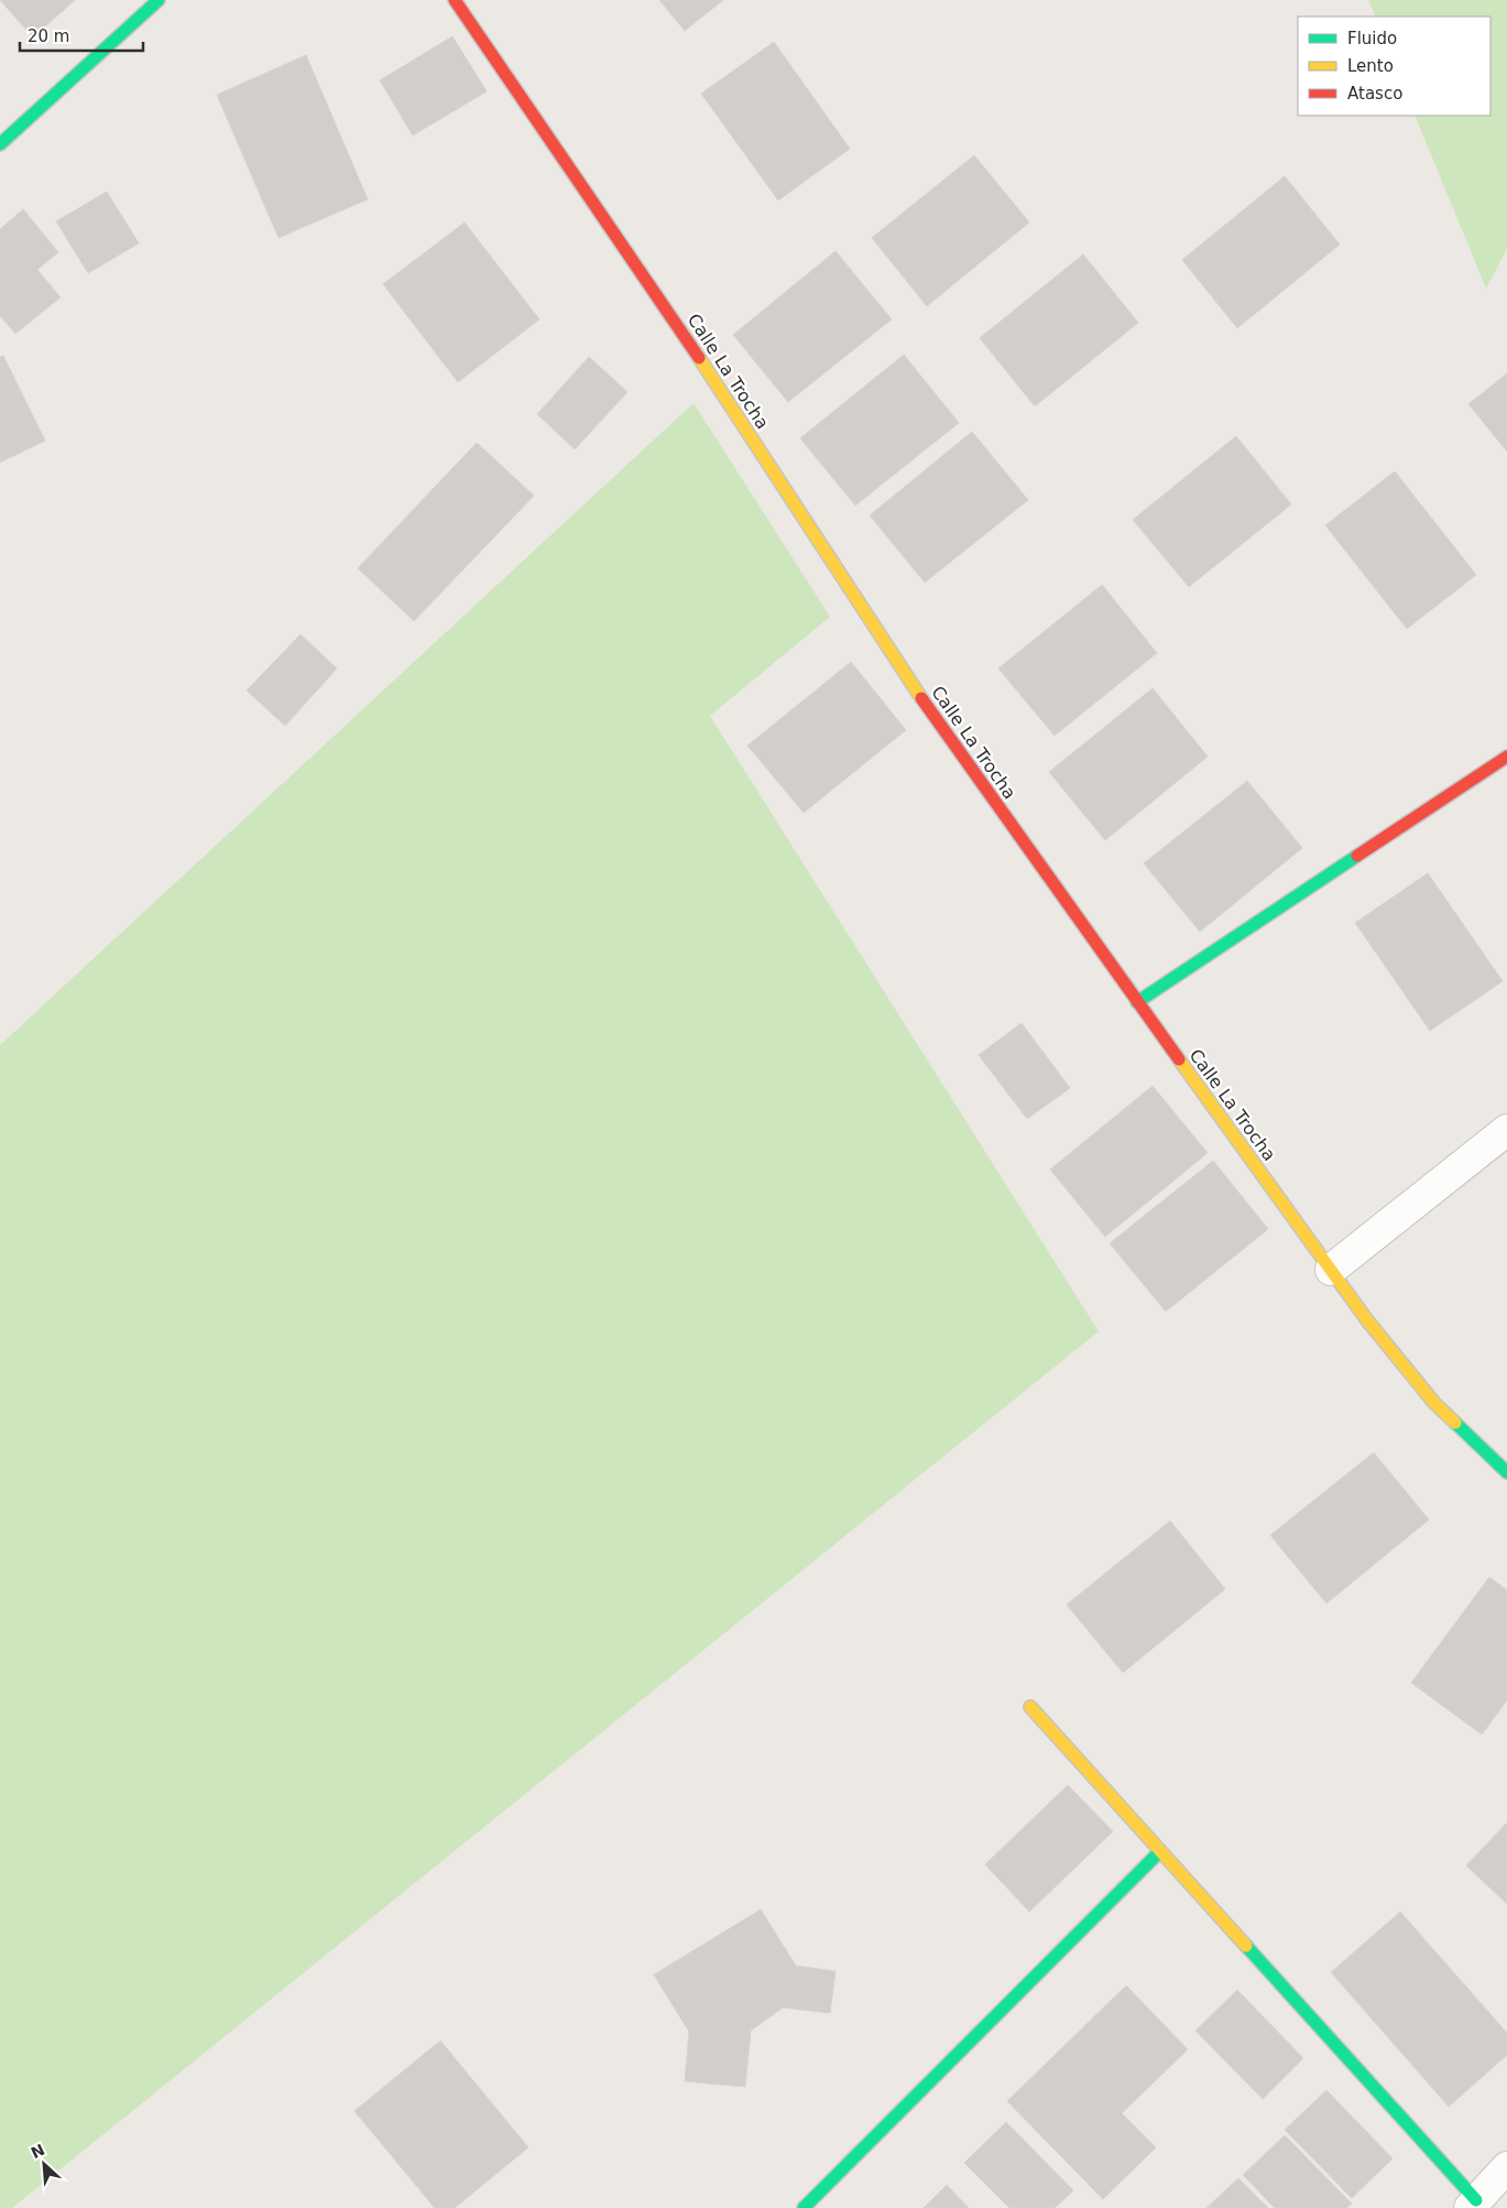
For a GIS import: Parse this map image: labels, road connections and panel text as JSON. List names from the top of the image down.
{
  "streets": {
    "street": ["Calle La Trocha"]
  },
  "legend": ["Fluido", "Lento", "Atasco"],
  "scale_bar": "20 m",
  "north": "top left"
}
